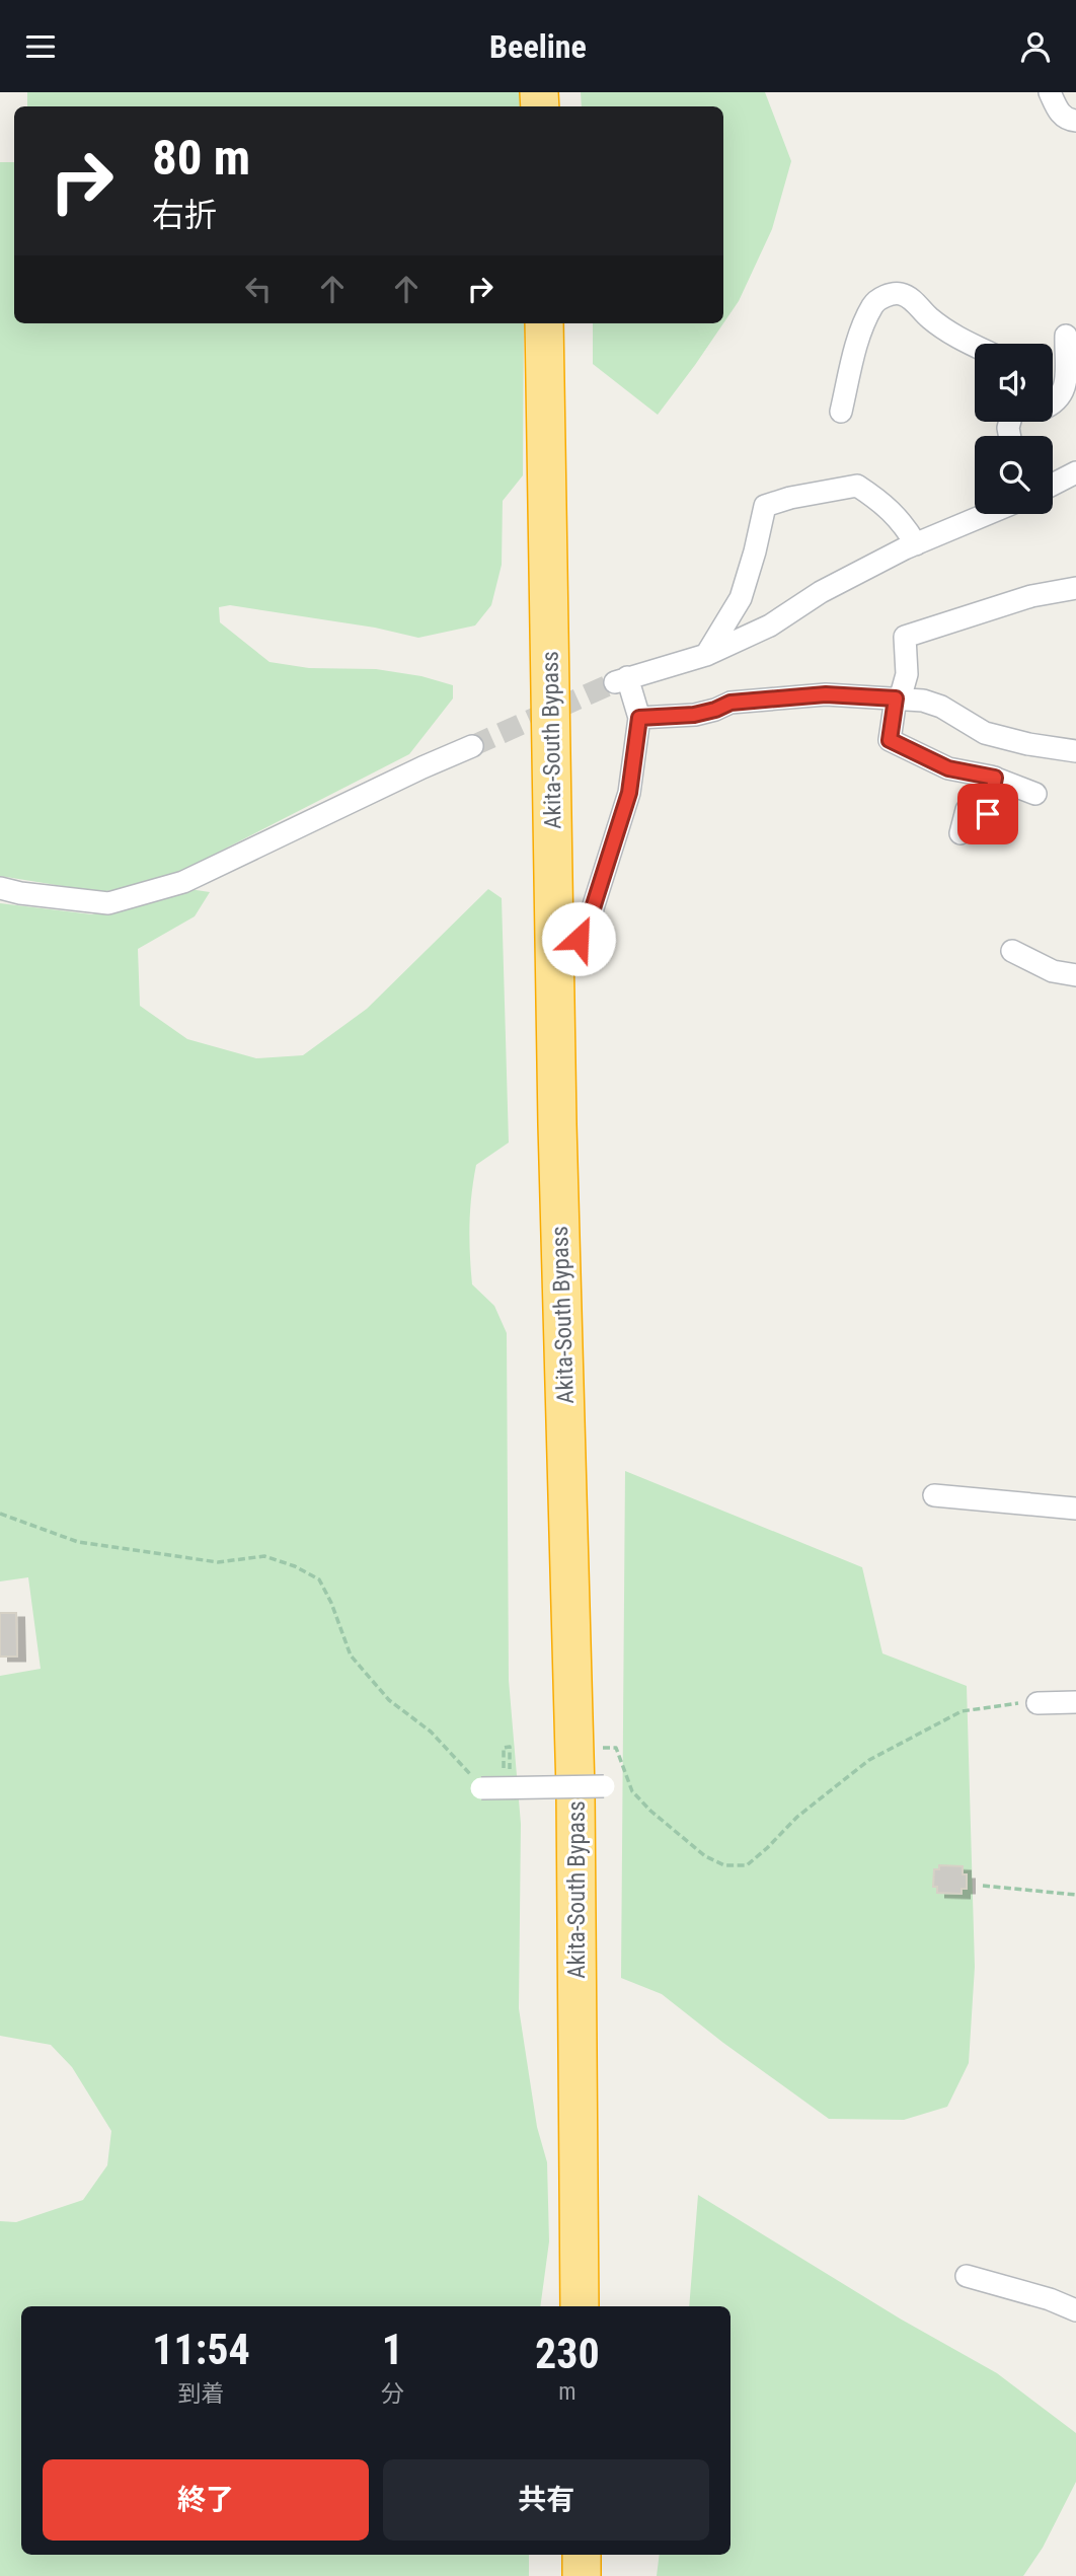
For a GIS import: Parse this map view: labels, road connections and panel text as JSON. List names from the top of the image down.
{
  "streets": {
    "highway": ["Akita-South Bypass"]
  },
  "page": {
    "header": "Beeline",
    "turn": ["80 m", "右折"],
    "eta": [
      "11:54",
      "到着",
      "1",
      "分",
      "230",
      "m"
    ],
    "buttons": ["終了", "共有"]
  }
}
